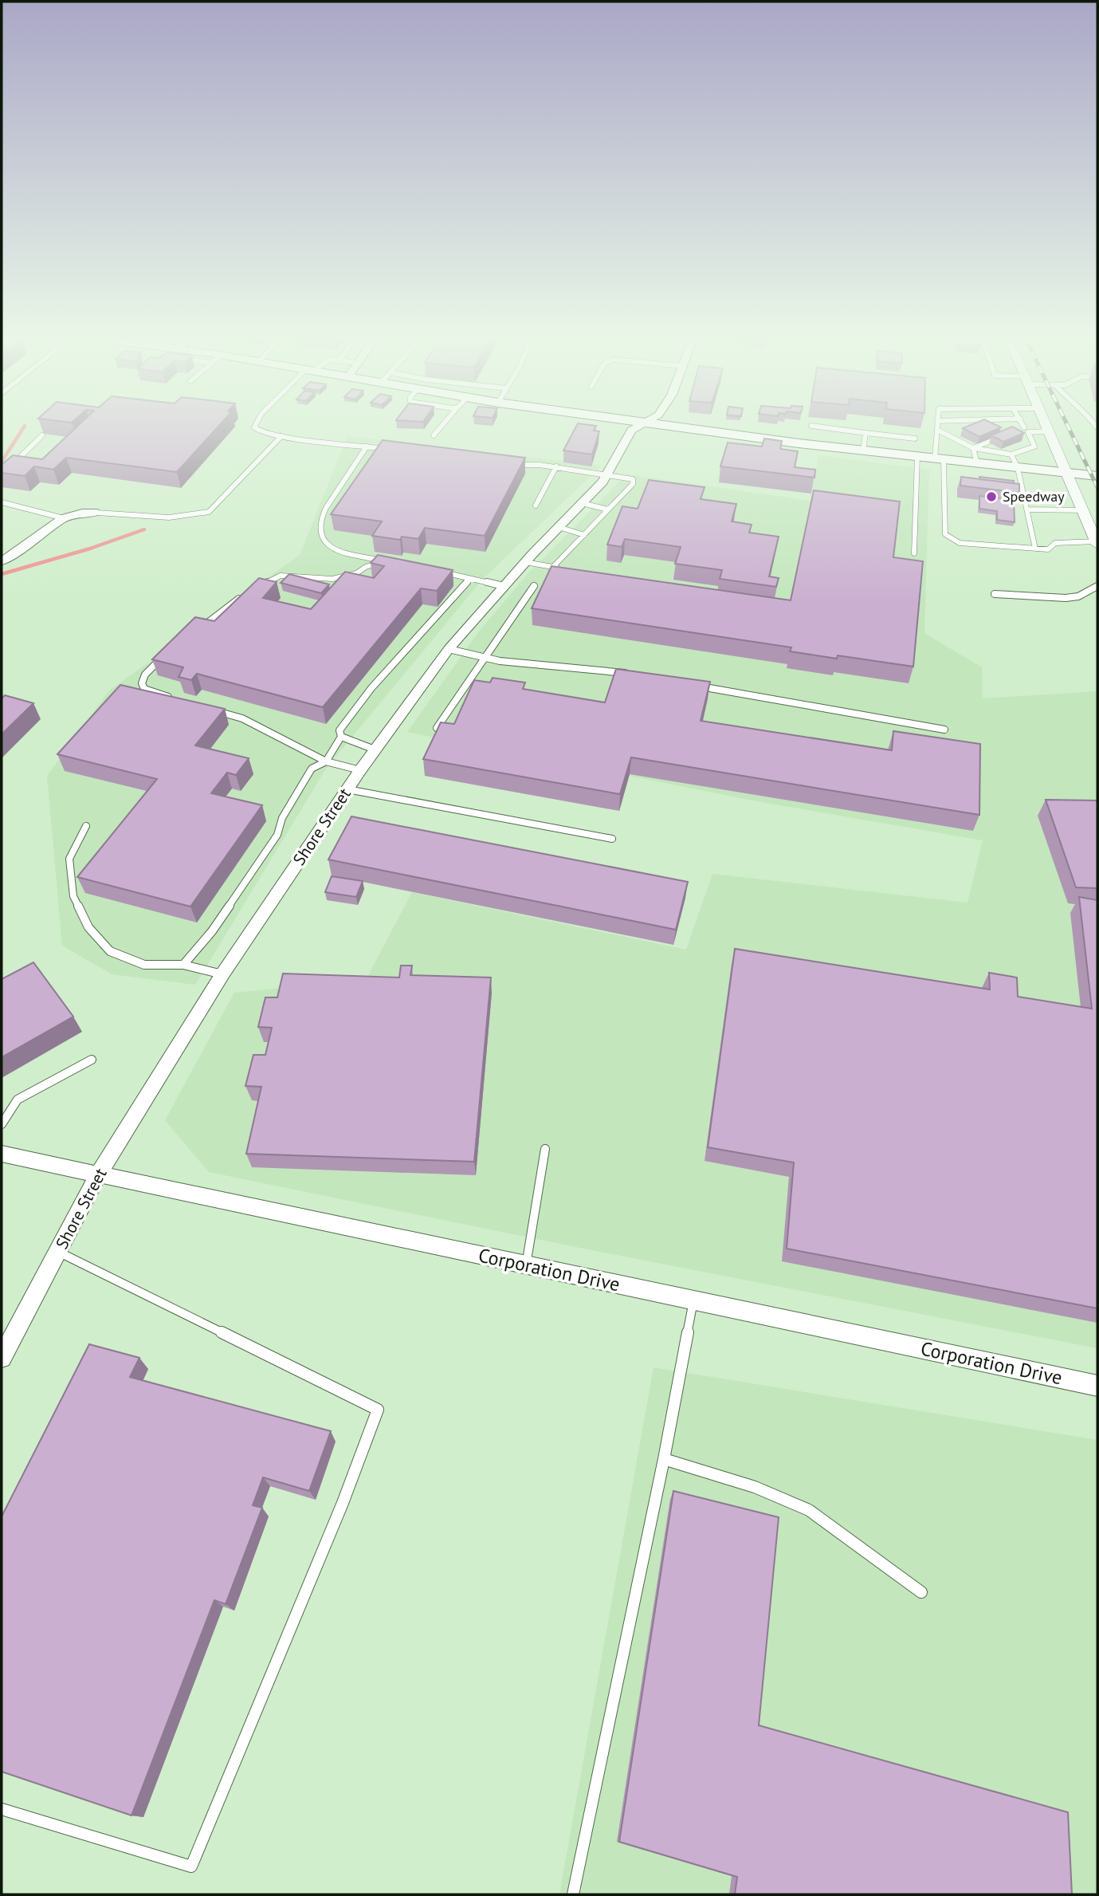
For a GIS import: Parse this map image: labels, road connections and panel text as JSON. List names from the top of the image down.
{
  "streets": {
    "street": ["Shore Street", "Corporation Drive"]
  },
  "crossings": [
    ["Shore Street", "Corporation Drive"]
  ],
  "places": ["Speedway"]
}
